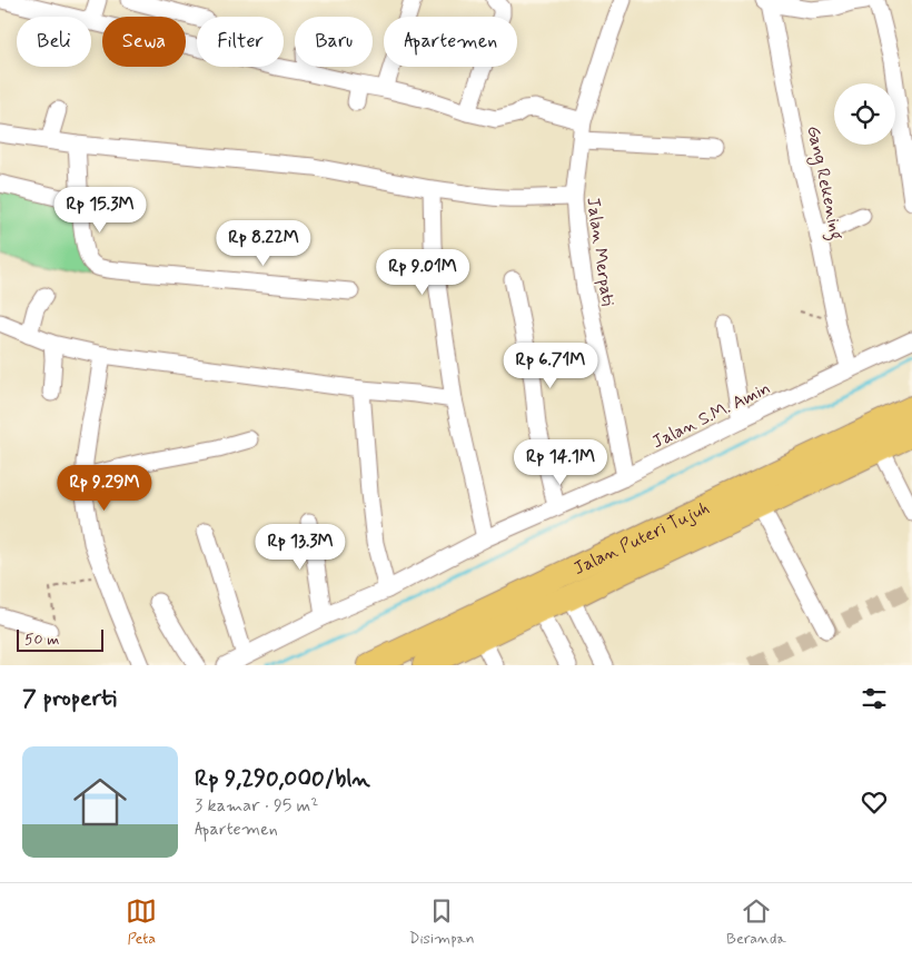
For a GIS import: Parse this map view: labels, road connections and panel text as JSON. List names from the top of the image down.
{
  "streets": {
    "highway": ["Jalan Puteri Tujuh"],
    "street": ["Gang Rekening", "Jalan Merpati", "Jalan S.M. Amin"]
  },
  "crossings": [
    ["Gang Rekening", "Jalan S.M. Amin"],
    ["Jalan Merpati", "Jalan S.M. Amin"]
  ],
  "scale_bar": "50 m",
  "page": {
    "chip": [
      "Beli",
      "Sewa",
      "Filter",
      "Baru",
      "Apartemen"
    ],
    "price": [
      "Rp 15.3M",
      "Rp 8.22M",
      "Rp 9.01M",
      "Rp 6.71M",
      "Rp 14.1M",
      "Rp 9.29M",
      "Rp 13.3M"
    ],
    "scale": "50 m",
    "heading": "7 properti",
    "list": [
      {
        "name": "Rp 9,290,000/bln",
        "note": "3 kamar · 95 m² · Apartemen"
      }
    ],
    "tabs": ["Peta", "Disimpan", "Beranda"]
  }
}
